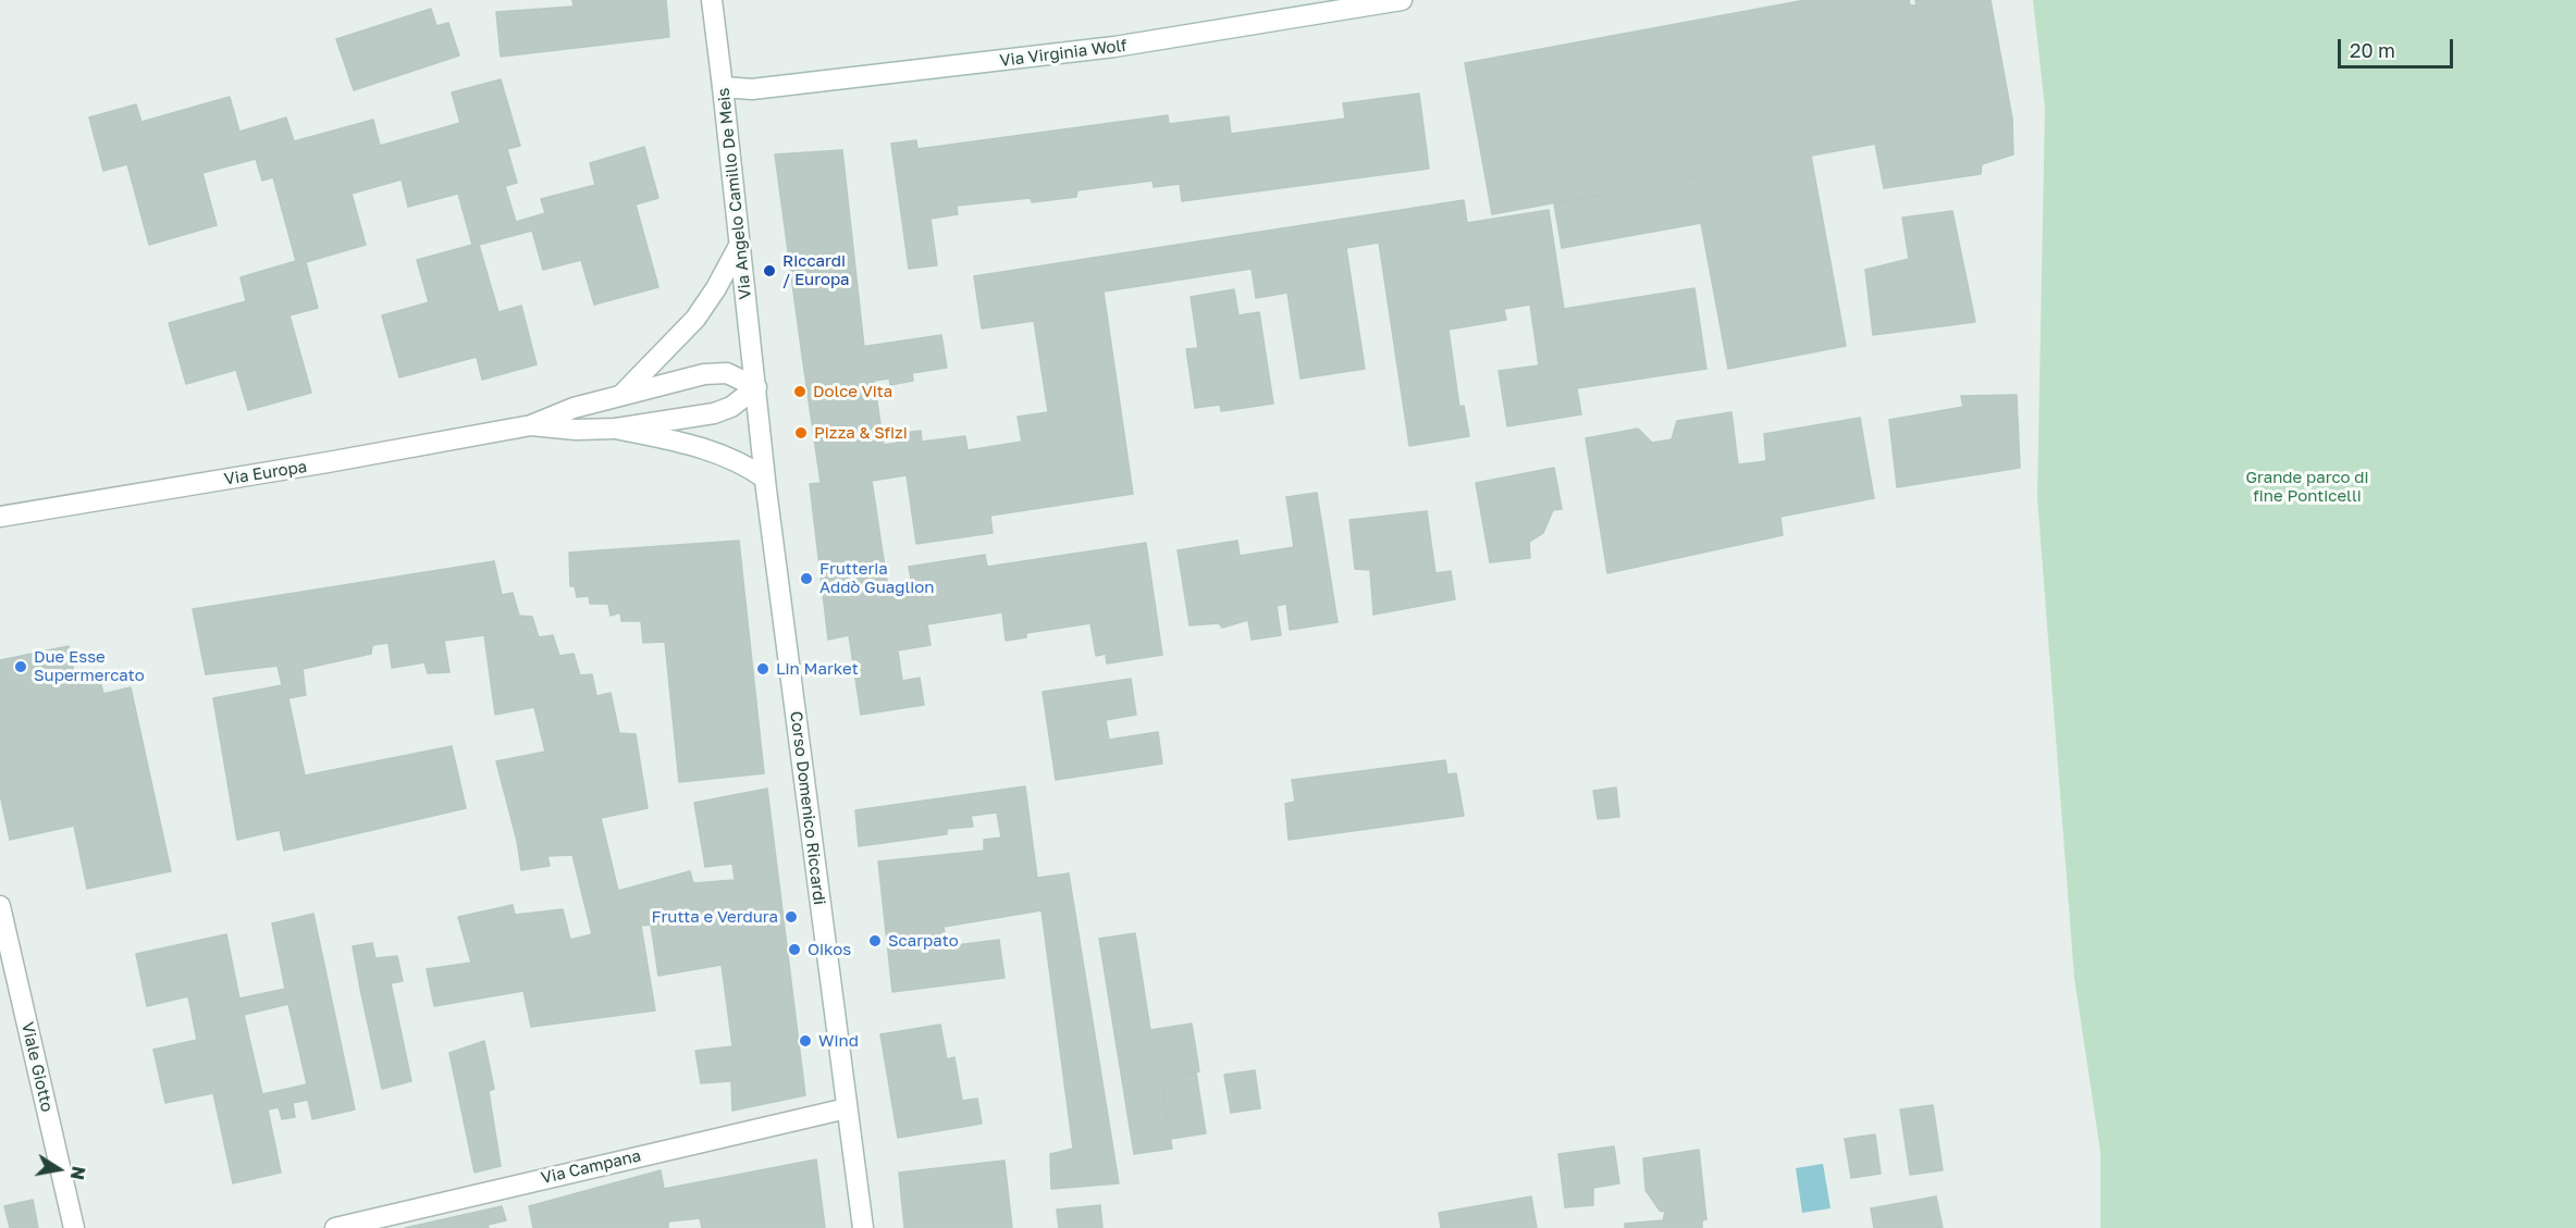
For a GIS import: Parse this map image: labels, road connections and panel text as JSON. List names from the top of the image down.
{
  "streets": {
    "main road": [
      "Via Virginia Wolf",
      "Via Angelo Camillo De Meis",
      "Via Europa",
      "Corso Domenico Riccardi",
      "Viale Giotto",
      "Via Campana"
    ]
  },
  "crossings": [
    ["Via Virginia Wolf", "Via Angelo Camillo De Meis"],
    ["Via Angelo Camillo De Meis", "Via Europa"],
    ["Via Angelo Camillo De Meis", "Corso Domenico Riccardi"],
    ["Via Europa", "Corso Domenico Riccardi"],
    ["Corso Domenico Riccardi", "Via Campana"]
  ],
  "parks": ["Grande parco di fine Ponticelli"],
  "places": [
    "Riccardi / Europa",
    "Dolce Vita",
    "Pizza & Sfizi",
    "Frutteria Addò Guaglion",
    "Due Esse Supermercato",
    "Lin Market",
    "Frutta e Verdura",
    "Scarpato",
    "Oikos",
    "Wind"
  ],
  "scale_bar": "20 m",
  "north": "right"
}
